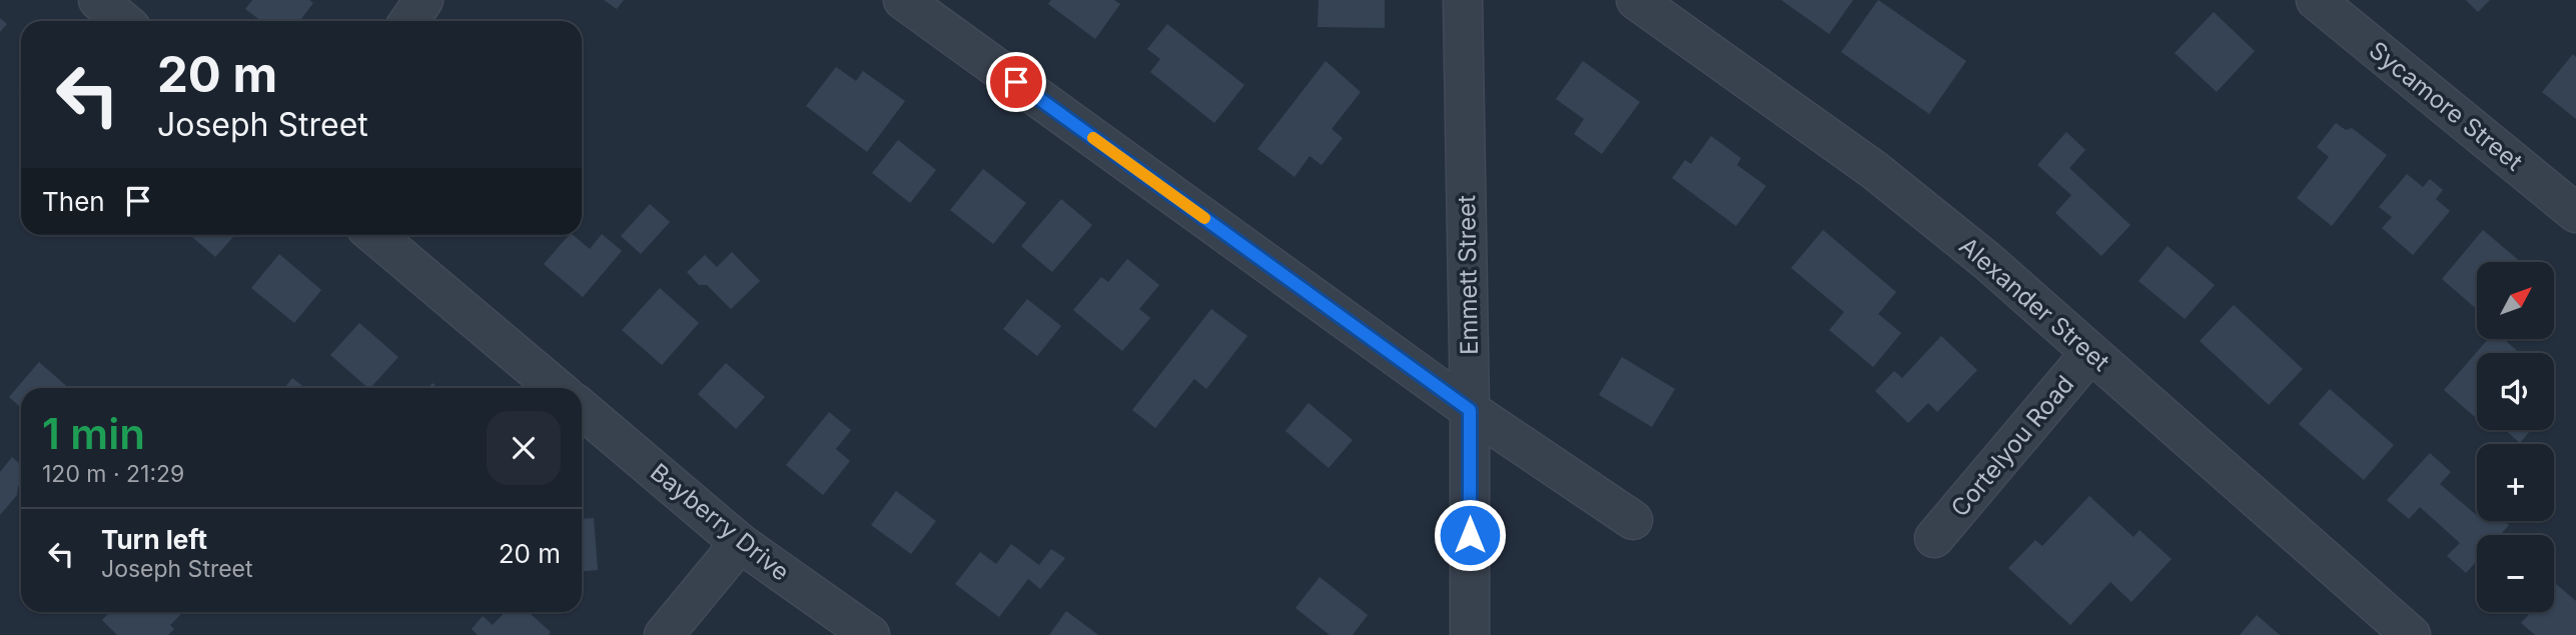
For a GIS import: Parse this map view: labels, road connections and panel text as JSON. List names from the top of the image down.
{
  "streets": {
    "street": [
      "Sycamore Street",
      "Emmett Street",
      "Alexander Street",
      "Cortelyou Road",
      "Bayberry Drive"
    ]
  },
  "crossings": [
    ["Alexander Street", "Cortelyou Road"]
  ],
  "north": "top right",
  "page": {
    "turn": ["20 m", "Joseph Street"],
    "then": "Then",
    "map_buttons": ["+", "−"],
    "heading": ["1 min", "120 m · 21:29"],
    "list": [
      {
        "name": "Turn left",
        "note": "Joseph Street",
        "value": "20 m"
      }
    ]
  }
}
